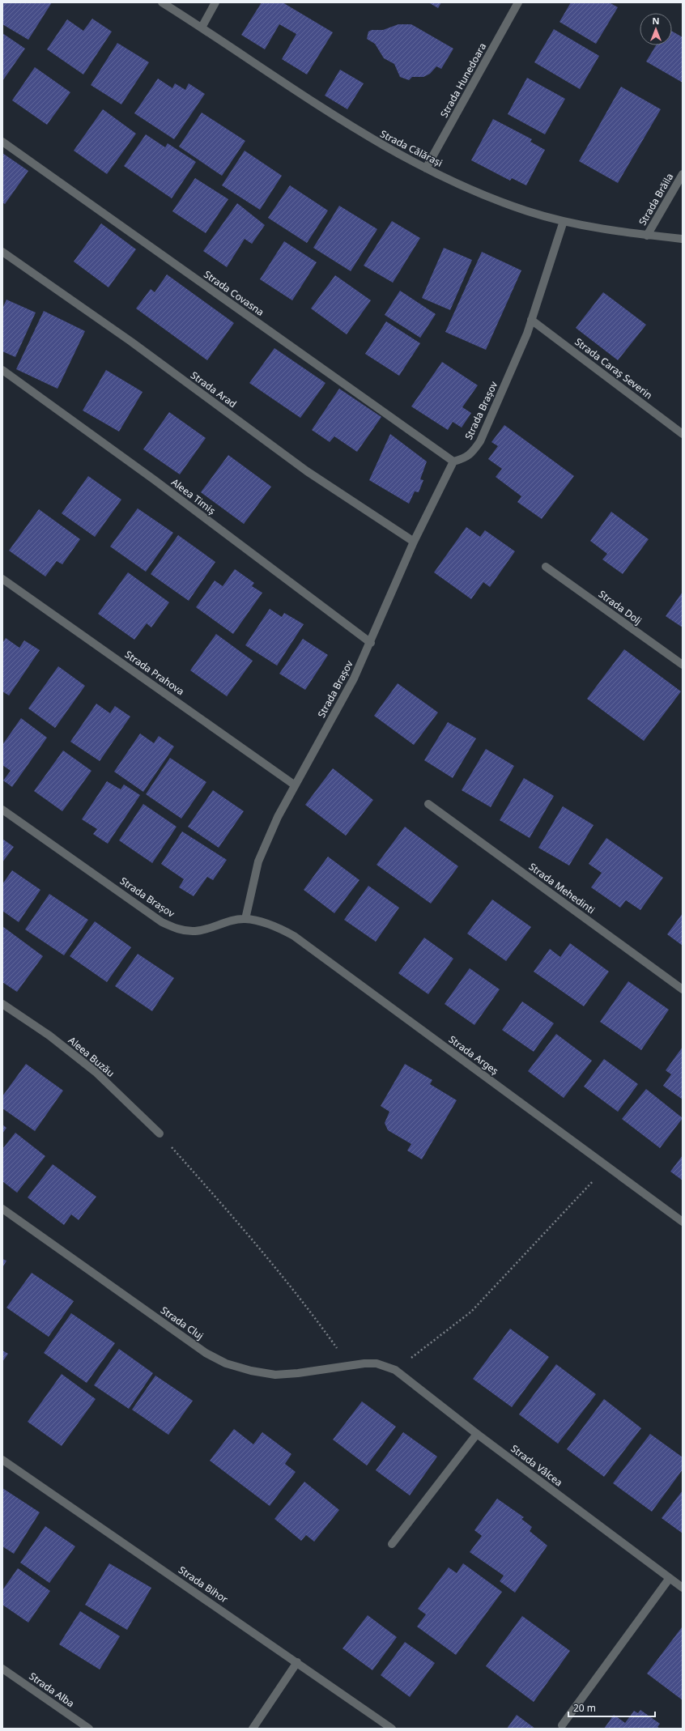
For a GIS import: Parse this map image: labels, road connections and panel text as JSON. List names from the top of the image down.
{
  "streets": {
    "street": [
      "Strada Hunedoara",
      "Strada Călărași",
      "Strada Brăila",
      "Strada Covasna",
      "Strada Caraș Severin",
      "Strada Arad",
      "Strada Brașov",
      "Aleea Timiș",
      "Strada Dolj",
      "Strada Prahova",
      "Strada Mehedinti",
      "Strada Argeș",
      "Aleea Buzău",
      "Strada Cluj",
      "Strada Vâlcea",
      "Strada Bihor",
      "Strada Alba"
    ]
  },
  "crossings": [
    ["Strada Hunedoara", "Strada Călărași"],
    ["Strada Călărași", "Strada Brăila"],
    ["Strada Călărași", "Strada Brașov"],
    ["Strada Covasna", "Strada Brașov"],
    ["Strada Caraș Severin", "Strada Brașov"],
    ["Strada Arad", "Strada Brașov"],
    ["Strada Brașov", "Aleea Timiș"],
    ["Strada Brașov", "Strada Prahova"],
    ["Strada Brașov", "Strada Argeș"],
    ["Strada Cluj", "Strada Vâlcea"]
  ],
  "scale_bar": "20 m",
  "north": "top"
}
